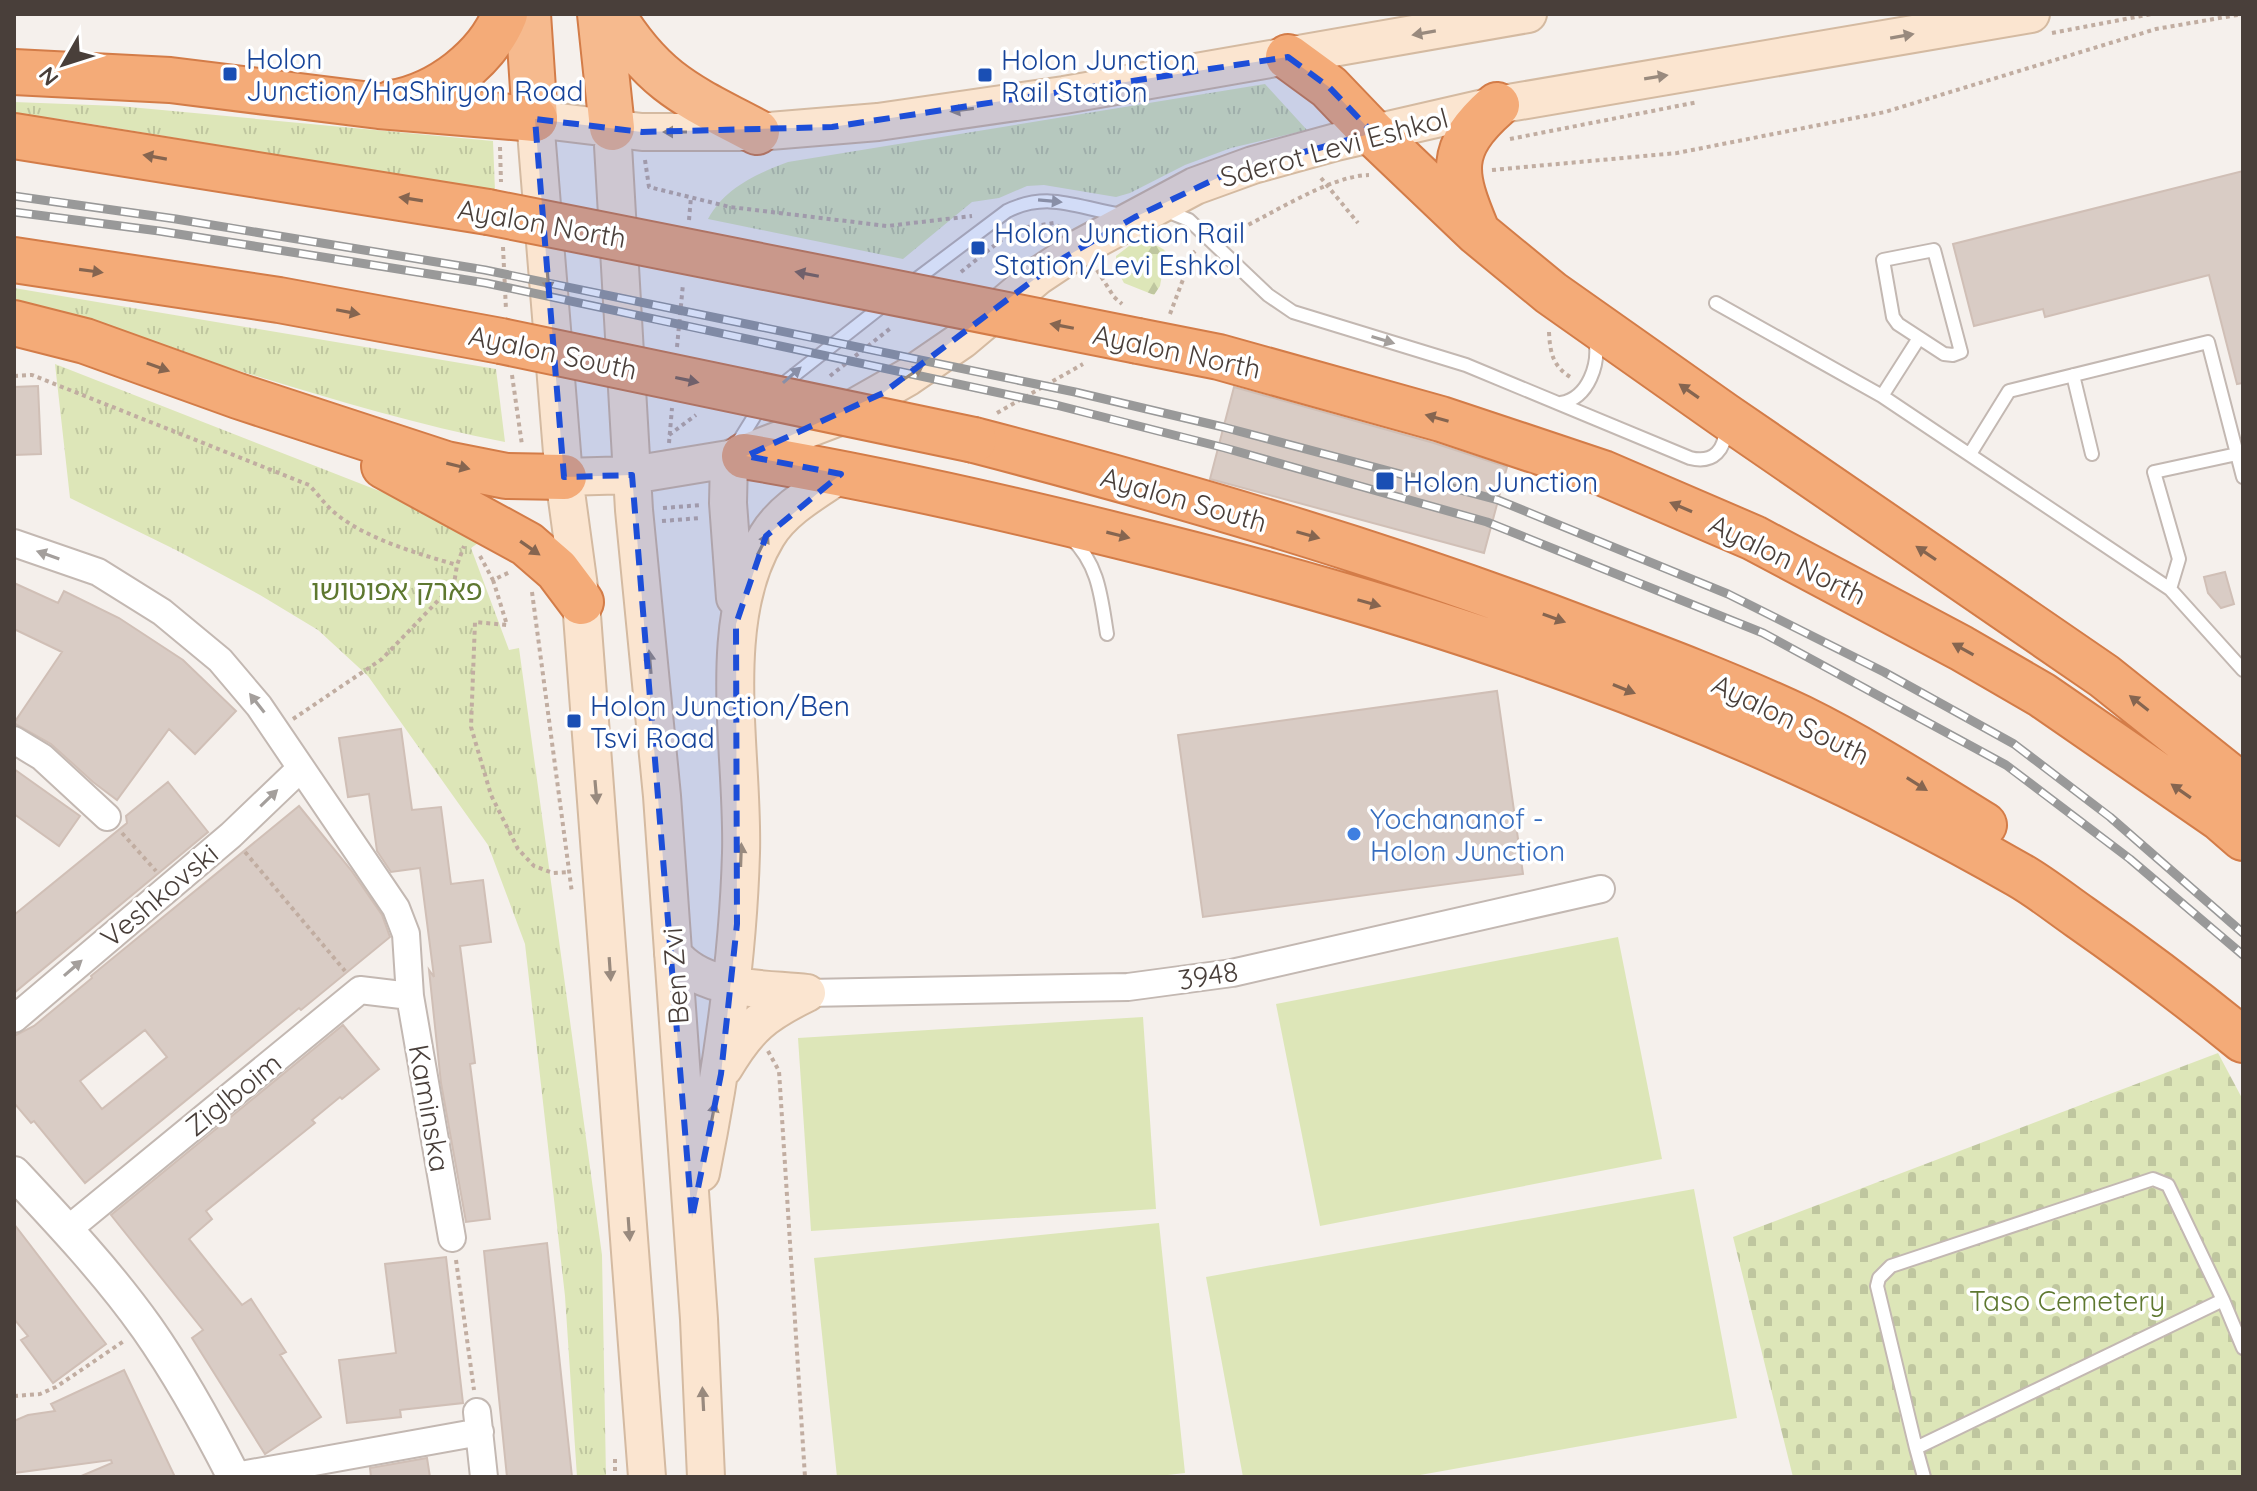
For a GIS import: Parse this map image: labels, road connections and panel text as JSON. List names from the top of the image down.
{
  "streets": {
    "highway": ["Ayalon North", "Ayalon South"],
    "main road": ["Sderot Levi Eshkol", "Ben Zvi"],
    "street": [
      "Veshkovski",
      "3948",
      "Ziglboim",
      "Kaminska"
    ]
  },
  "crossings": [
    ["Sderot Levi Eshkol", "Ben Zvi"],
    ["Veshkovski", "Kaminska"]
  ],
  "one_way": ["Veshkovski"],
  "parks": ["פארק אפוטושו", "Taso Cemetery"],
  "places": {
    "transit": [
      "Holon Junction/HaShiryon Road",
      "Holon Junction Rail Station",
      "Holon Junction Rail Station/Levi Eshkol",
      "Holon Junction",
      "Holon Junction/Ben Tsvi Road"
    ],
    "other": ["Yochananof - Holon Junction"]
  },
  "north": "bottom left"
}
